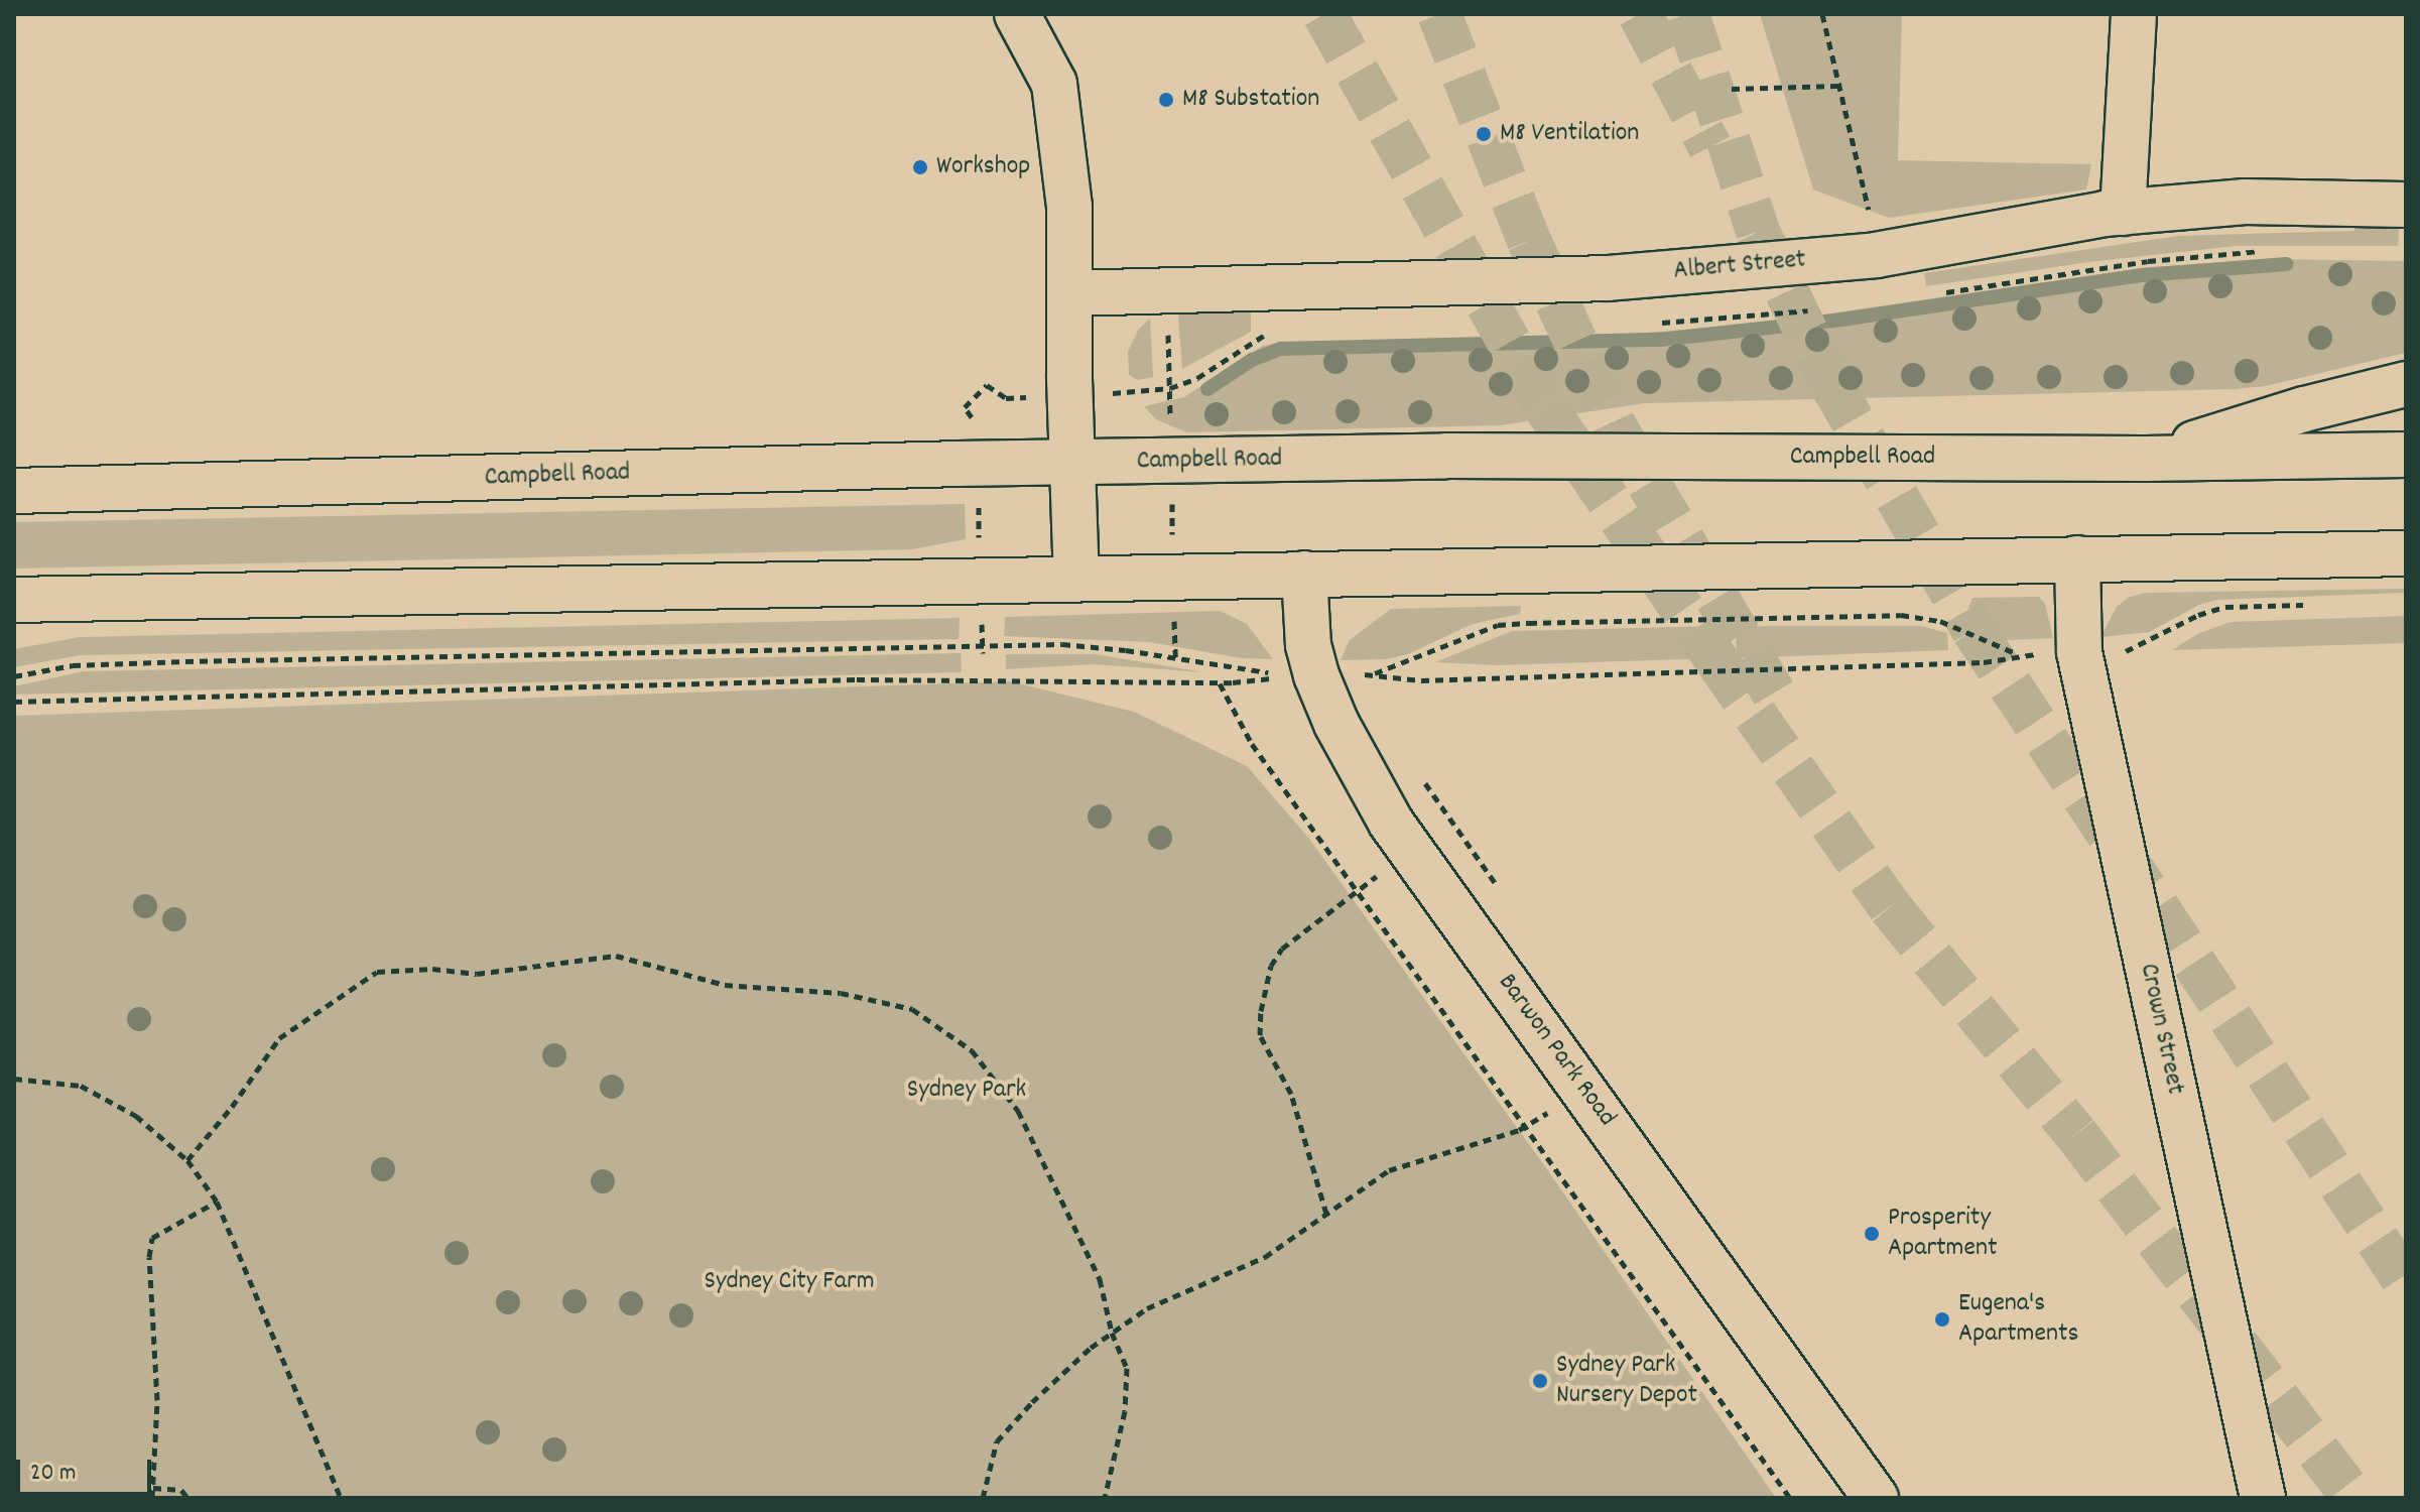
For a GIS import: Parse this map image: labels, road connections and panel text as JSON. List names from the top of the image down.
{
  "streets": {
    "main road": [
      "Albert Street",
      "Campbell Road",
      "Crown Street",
      "Barwon Park Road"
    ]
  },
  "parks": ["Sydney Park", "Sydney City Farm"],
  "places": [
    "M8 Substation",
    "M8 Ventilation",
    "Workshop",
    "Prosperity Apartment",
    "Eugena's Apartments",
    "Sydney Park Nursery Depot"
  ],
  "scale_bar": "20 m"
}
